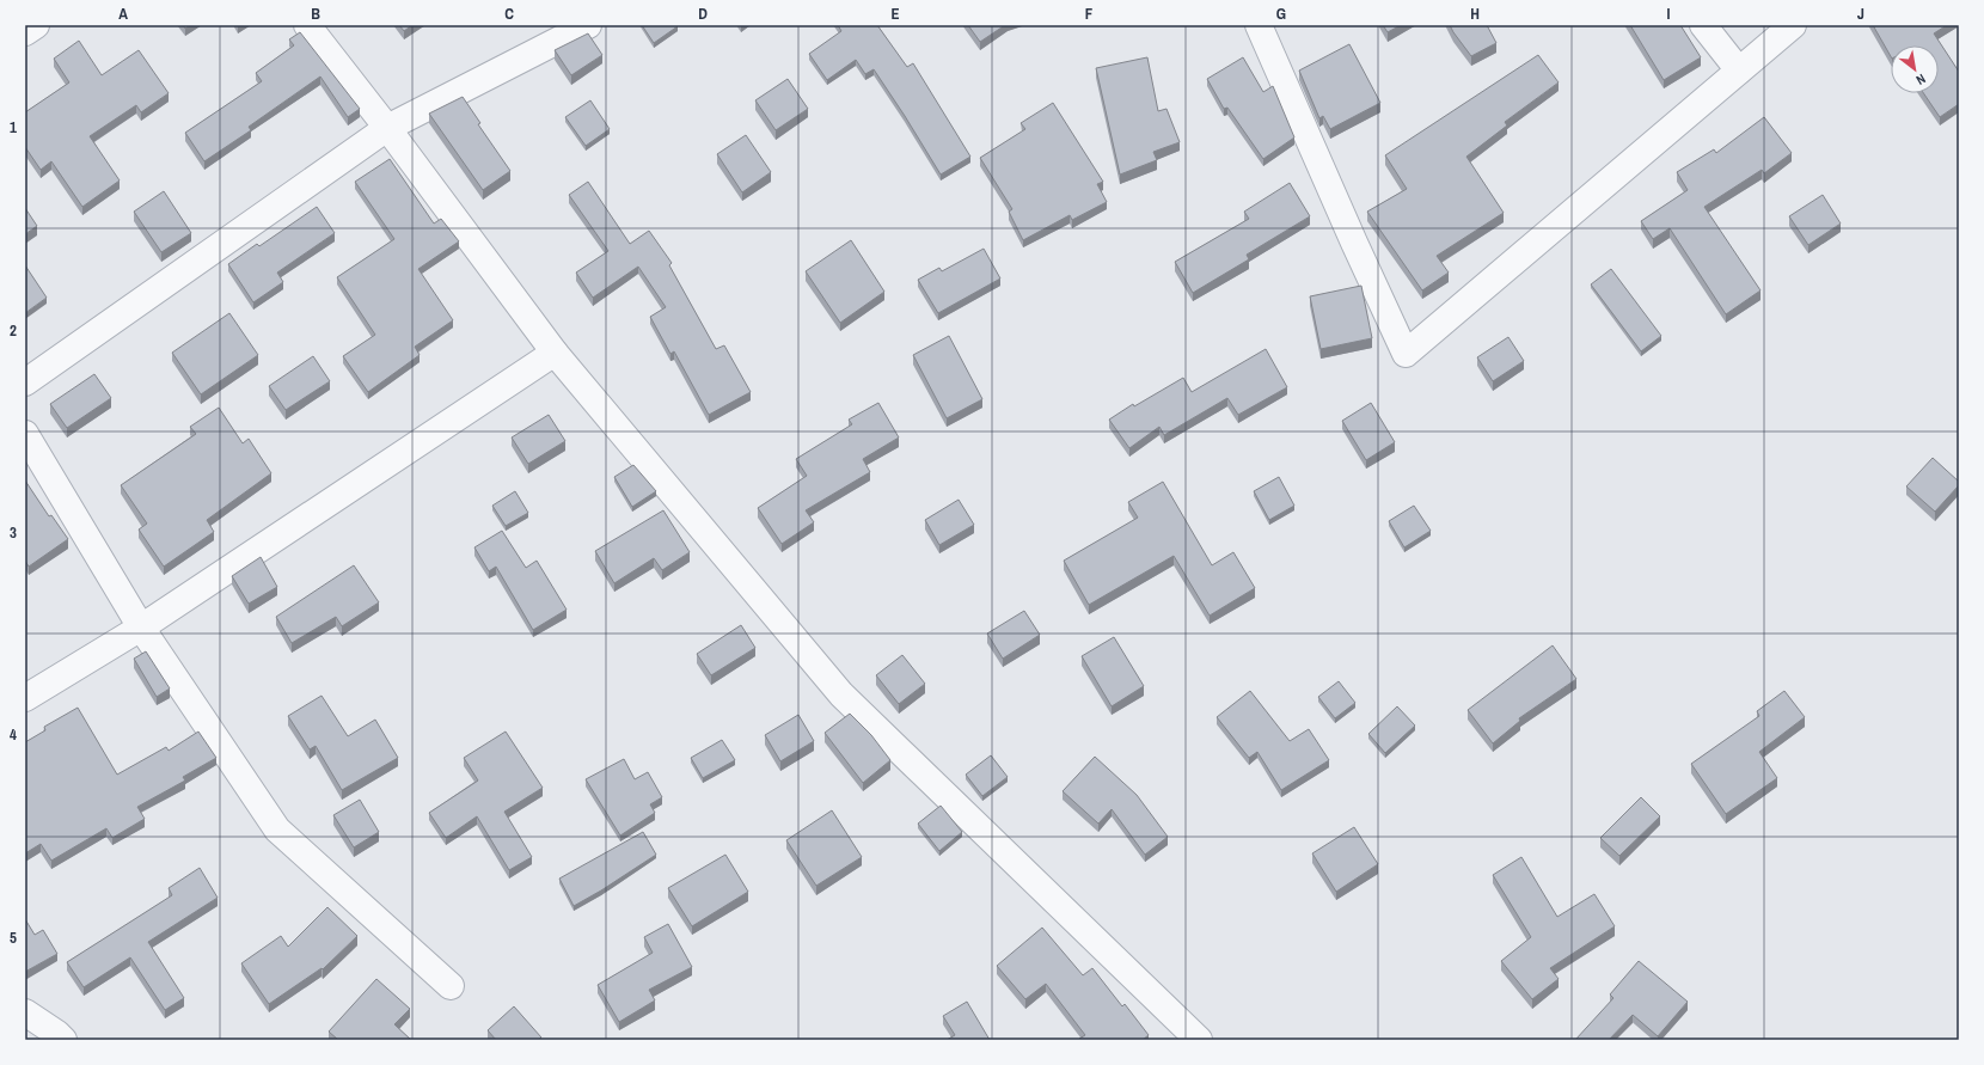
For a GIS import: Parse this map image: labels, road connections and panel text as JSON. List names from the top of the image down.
{
  "north": "bottom right",
  "grid": {
    "columns": [
      "A",
      "B",
      "C",
      "D",
      "E",
      "F",
      "G",
      "H",
      "I",
      "J"
    ],
    "rows": [
      "1",
      "2",
      "3",
      "4",
      "5"
    ]
  }
}
